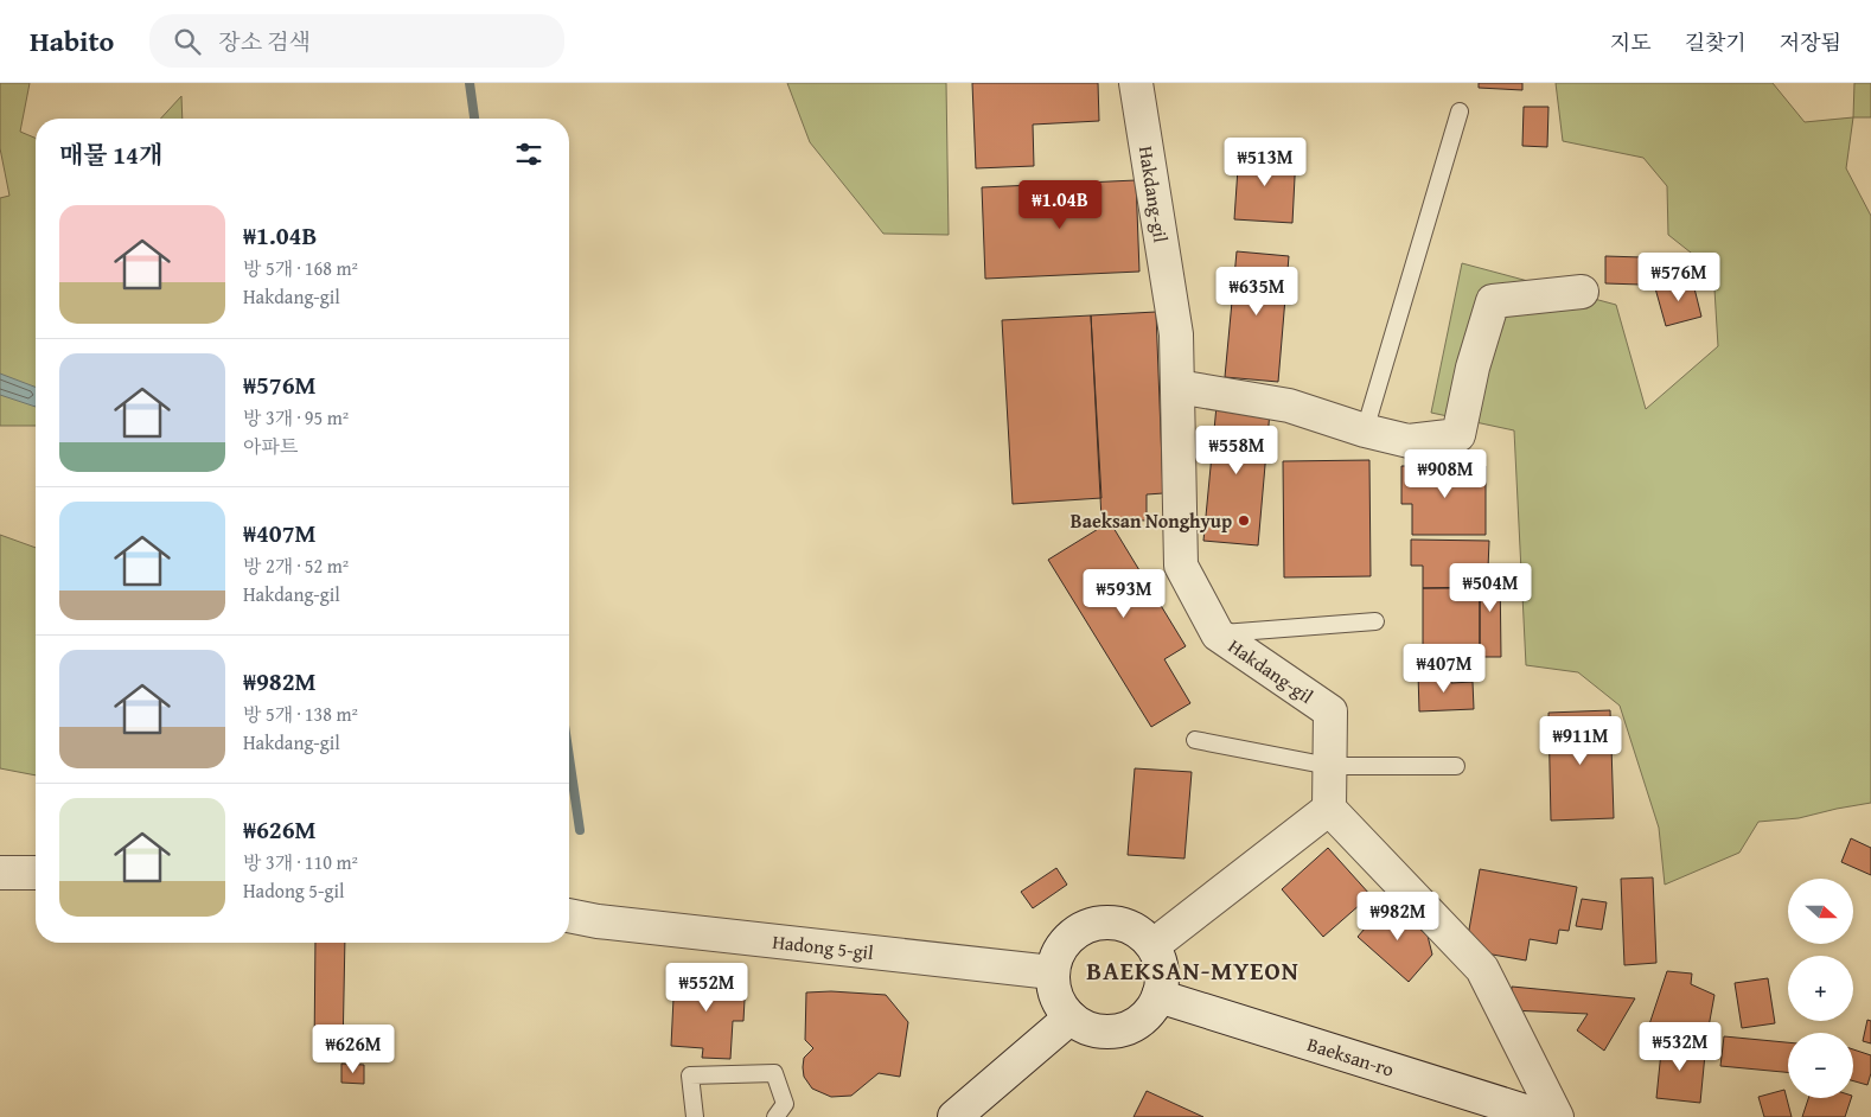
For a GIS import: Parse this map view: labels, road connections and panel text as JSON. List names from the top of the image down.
{
  "streets": {
    "street": ["Hakdang-gil", "Hadong 5-gil", "Baeksan-ro"]
  },
  "crossings": [
    ["Hadong 5-gil", "Baeksan-ro"]
  ],
  "districts": ["BAEKSAN-MYEON"],
  "places": ["Baeksan Nonghyup"],
  "north": "right",
  "page": {
    "header": "Habito",
    "search": "장소 검색",
    "nav": ["지도", "길찾기", "저장됨"],
    "heading": "매물 14개",
    "price": [
      "₩513M",
      "₩1.04B",
      "₩576M",
      "₩635M",
      "₩558M",
      "₩908M",
      "₩504M",
      "₩593M",
      "₩407M",
      "₩911M",
      "₩982M",
      "₩552M",
      "₩532M",
      "₩626M"
    ],
    "list": [
      {
        "name": "₩1.04B",
        "note": "방 5개 · 168 m² · Hakdang-gil"
      },
      {
        "name": "₩576M",
        "note": "방 3개 · 95 m² · 아파트"
      },
      {
        "name": "₩407M",
        "note": "방 2개 · 52 m² · Hakdang-gil"
      },
      {
        "name": "₩982M",
        "note": "방 5개 · 138 m² · Hakdang-gil"
      },
      {
        "name": "₩626M",
        "note": "방 3개 · 110 m² · Hadong 5-gil"
      }
    ],
    "map_buttons": ["+", "−"]
  }
}
